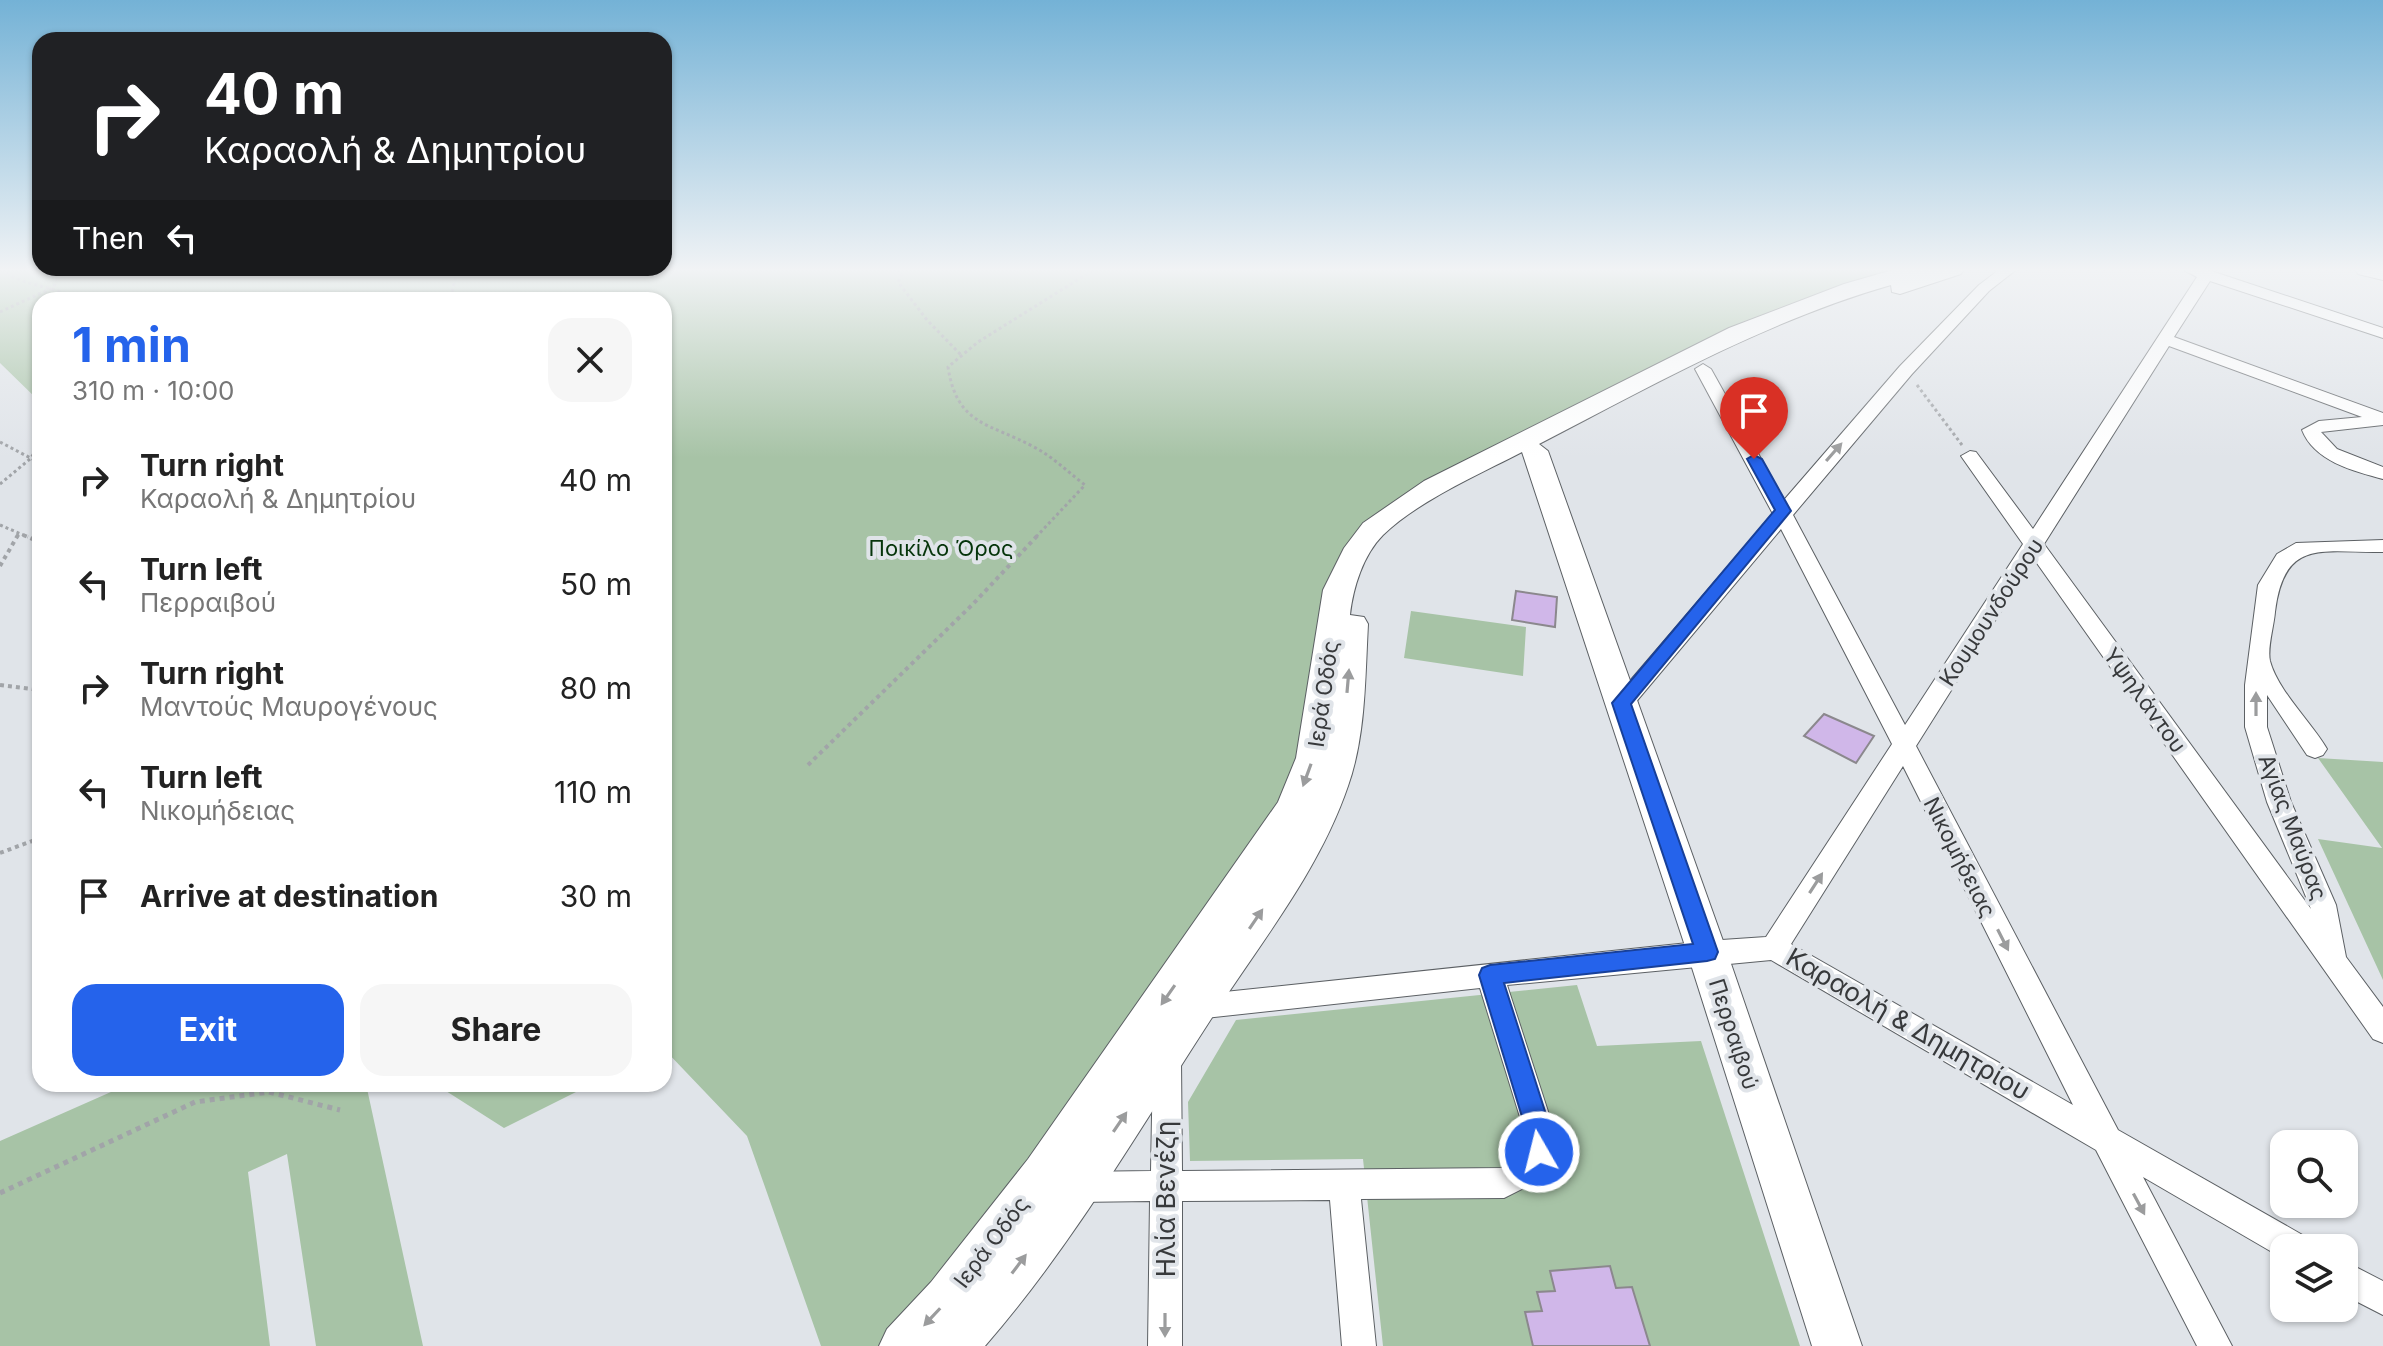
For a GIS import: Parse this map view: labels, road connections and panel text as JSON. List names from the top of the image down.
{
  "streets": {
    "main road": ["Ιερά Οδός", "Περραιβού"],
    "street": [
      "Κουμουνδούρου",
      "Υψηλάντου",
      "Αγίας Μαύρας",
      "Νικομήδειας",
      "Καραολή & Δημητρίου",
      "Ηλία Βενέζη"
    ]
  },
  "crossings": [
    ["Κουμουνδούρου", "Υψηλάντου"],
    ["Κουμουνδούρου", "Νικομήδειας"],
    ["Κουμουνδούρου", "Καραολή & Δημητρίου"],
    ["Ιερά Οδός", "Νικομήδειας"],
    ["Ιερά Οδός", "Καραολή & Δημητρίου"],
    ["Ιερά Οδός", "Περραιβού"],
    ["Ιερά Οδός", "Ηλία Βενέζη"],
    ["Υψηλάντου", "Αγίας Μαύρας"],
    ["Νικομήδειας", "Καραολή & Δημητρίου"],
    ["Καραολή & Δημητρίου", "Περραιβού"]
  ],
  "one_way": ["Νικομήδειας"],
  "parks": ["Ποικίλο Όρος"],
  "page": {
    "turn": ["40 m", "Καραολή & Δημητρίου"],
    "then": "Then",
    "heading": ["1 min", "310 m · 10:00"],
    "list": [
      {
        "name": "Turn right",
        "note": "Καραολή & Δημητρίου",
        "value": "40 m"
      },
      {
        "name": "Turn left",
        "note": "Περραιβού",
        "value": "50 m"
      },
      {
        "name": "Turn right",
        "note": "Μαντούς Μαυρογένους",
        "value": "80 m"
      },
      {
        "name": "Turn left",
        "note": "Νικομήδειας",
        "value": "110 m"
      },
      {
        "name": "Arrive at destination",
        "value": "30 m"
      }
    ],
    "buttons": ["Exit", "Share"]
  }
}
